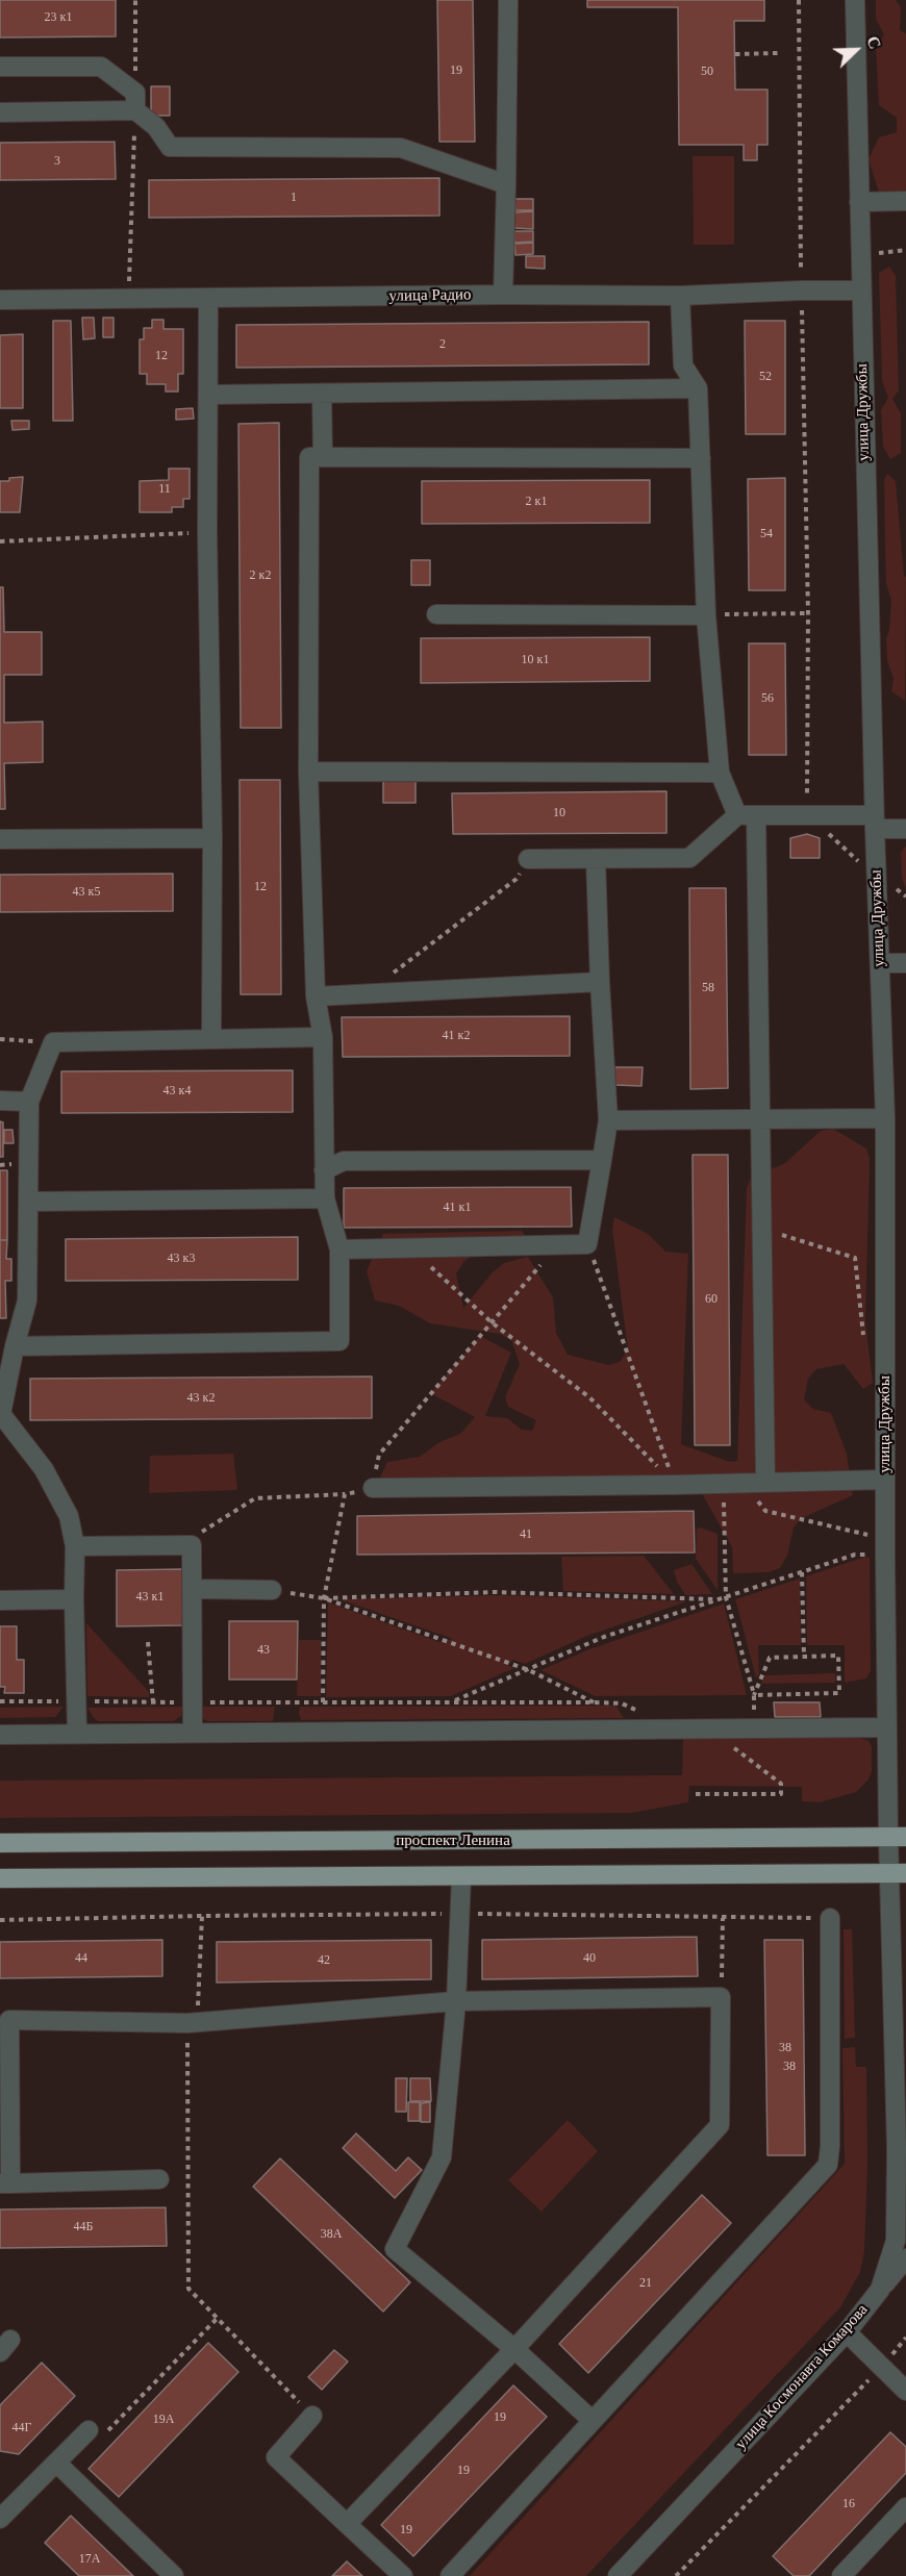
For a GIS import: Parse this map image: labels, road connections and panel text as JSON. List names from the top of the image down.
{
  "streets": {
    "main road": ["проспект Ленина"],
    "street": ["улица Радио", "улица Дружбы", "улица Космонавта Комарова"]
  },
  "crossings": [
    ["улица Радио", "улица Дружбы"],
    ["улица Дружбы", "проспект Ленина"],
    ["улица Дружбы", "улица Космонавта Комарова"],
    ["проспект Ленина", "улица Космонавта Комарова"]
  ],
  "house_numbers": [
    "23 к1",
    "19",
    "50",
    "3",
    "1",
    "2",
    "12",
    "52",
    "11",
    "2 к1",
    "54",
    "2 к2",
    "10 к1",
    "56",
    "10",
    "12",
    "43 к5",
    "58",
    "41 к2",
    "43 к4",
    "41 к1",
    "43 к3",
    "60",
    "43 к2",
    "41",
    "43 к1",
    "43",
    "44",
    "40",
    "42",
    "38",
    "38",
    "44Б",
    "38А",
    "21",
    "19",
    "19А",
    "44Г",
    "19",
    "16",
    "19",
    "17А"
  ],
  "north": "top right"
}
